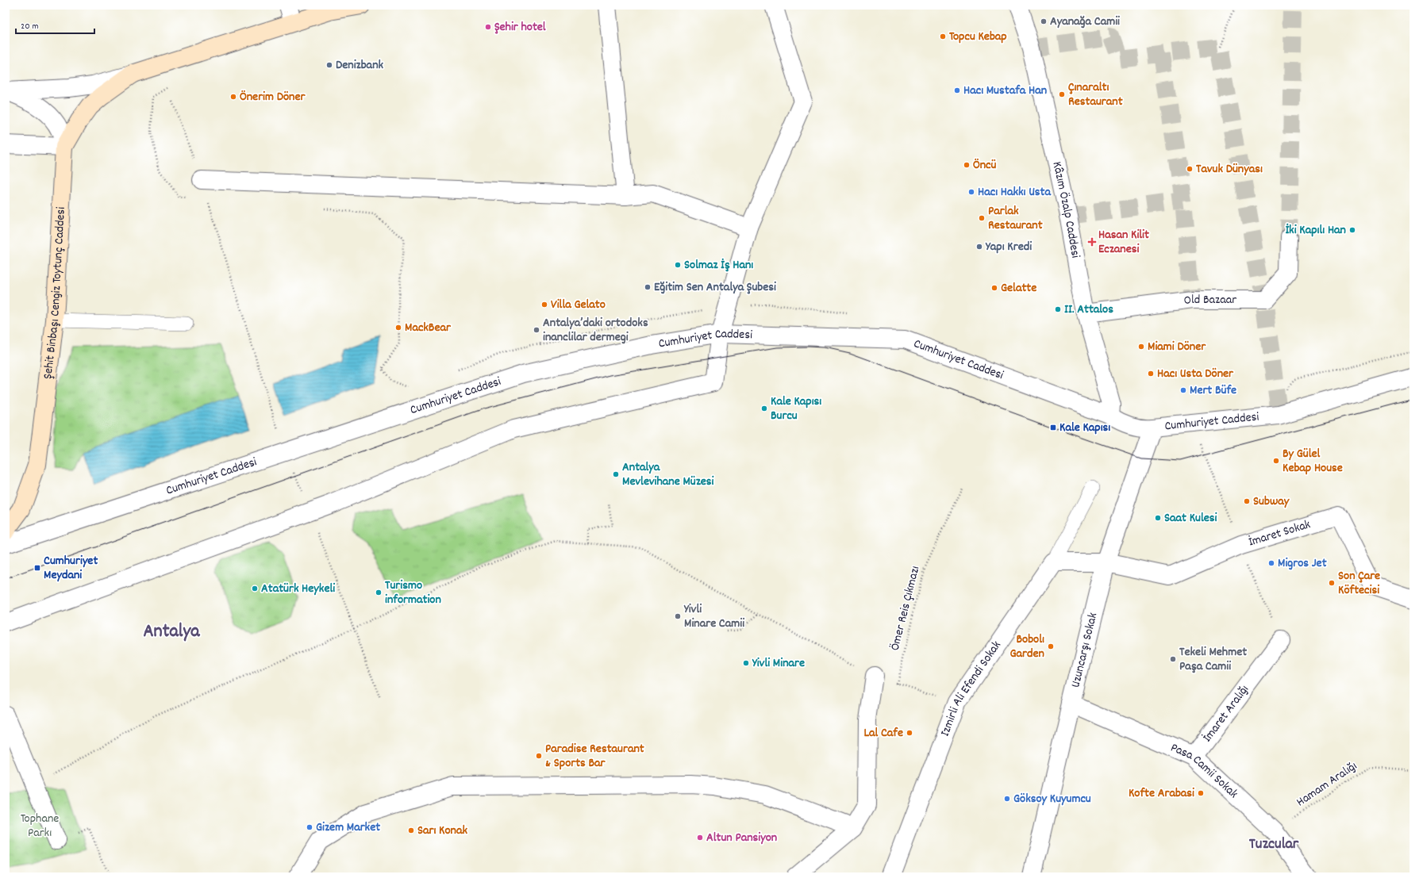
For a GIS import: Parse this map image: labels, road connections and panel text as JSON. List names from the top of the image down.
{
  "streets": {
    "main road": ["Şehit Binbaşı Cengiz Toytunç Caddesi"],
    "street": [
      "Kâzım Özalp Caddesi",
      "Old Bazaar",
      "Cumhuriyet Caddesi",
      "İmaret Sokak",
      "Uzuncarşı Sokak",
      "Izmirli Ali Efendi Sokak",
      "İmaret Aralığı",
      "Pasa Camii Sokak"
    ],
    "path": ["Ömer Reis Çıkmazı", "Hamam Aralığı"]
  },
  "crossings": [
    ["Kâzım Özalp Caddesi", "Old Bazaar"],
    ["Kâzım Özalp Caddesi", "Cumhuriyet Caddesi"],
    ["Cumhuriyet Caddesi", "Uzuncarşı Sokak"],
    ["İmaret Sokak", "Uzuncarşı Sokak"],
    ["Uzuncarşı Sokak", "Pasa Camii Sokak"],
    ["İmaret Aralığı", "Pasa Camii Sokak"],
    ["Pasa Camii Sokak", "Hamam Aralığı"]
  ],
  "districts": ["Antalya", "Tuzcular"],
  "parks": ["Tophane Parkı"],
  "places": {
    "other": [
      "Ayanağa Camii",
      "Şehir hotel",
      "Topcu Kebap",
      "Denizbank",
      "Hacı Mustafa Han",
      "Çınaraltı Restaurant",
      "Önerim Döner",
      "Öncü",
      "Tavuk Dünyası",
      "Hacı Hakkı Usta",
      "Parlak Restaurant",
      "İki Kapılı Han",
      "Yapı Kredi",
      "Solmaz İş Hanı",
      "Eğitim Sen Antalya Şubesi",
      "Gelatte",
      "Villa Gelato",
      "II. Attalos",
      "MackBear",
      "Antalya’daki ortodoks inanclilar dermegi",
      "Miami Döner",
      "Hacı Usta Döner",
      "Mert Büfe",
      "Kale Kapısı Burcu",
      "By Gülel Kebap House",
      "Antalya Mevlevihane Müzesi",
      "Subway",
      "Saat Kulesi",
      "Migros Jet",
      "Son Çare Köftecisi",
      "Atatürk Heykeli",
      "Turismo information",
      "Yivli Minare Camii",
      "Bobolı Garden",
      "Tekeli Mehmet Paşa Camii",
      "Yivli Minare",
      "Lal Cafe",
      "Paradise Restaurant & Sports Bar",
      "Kofte Arabasi",
      "Göksoy Kuyumcu",
      "Gizem Market",
      "Sarı Konak",
      "Altun Pansiyon"
    ],
    "health": ["Hasan Kilit Eczanesi"],
    "transit": ["Kale Kapısı", "Cumhuriyet Meydani"]
  },
  "scale_bar": "20 m"
}
